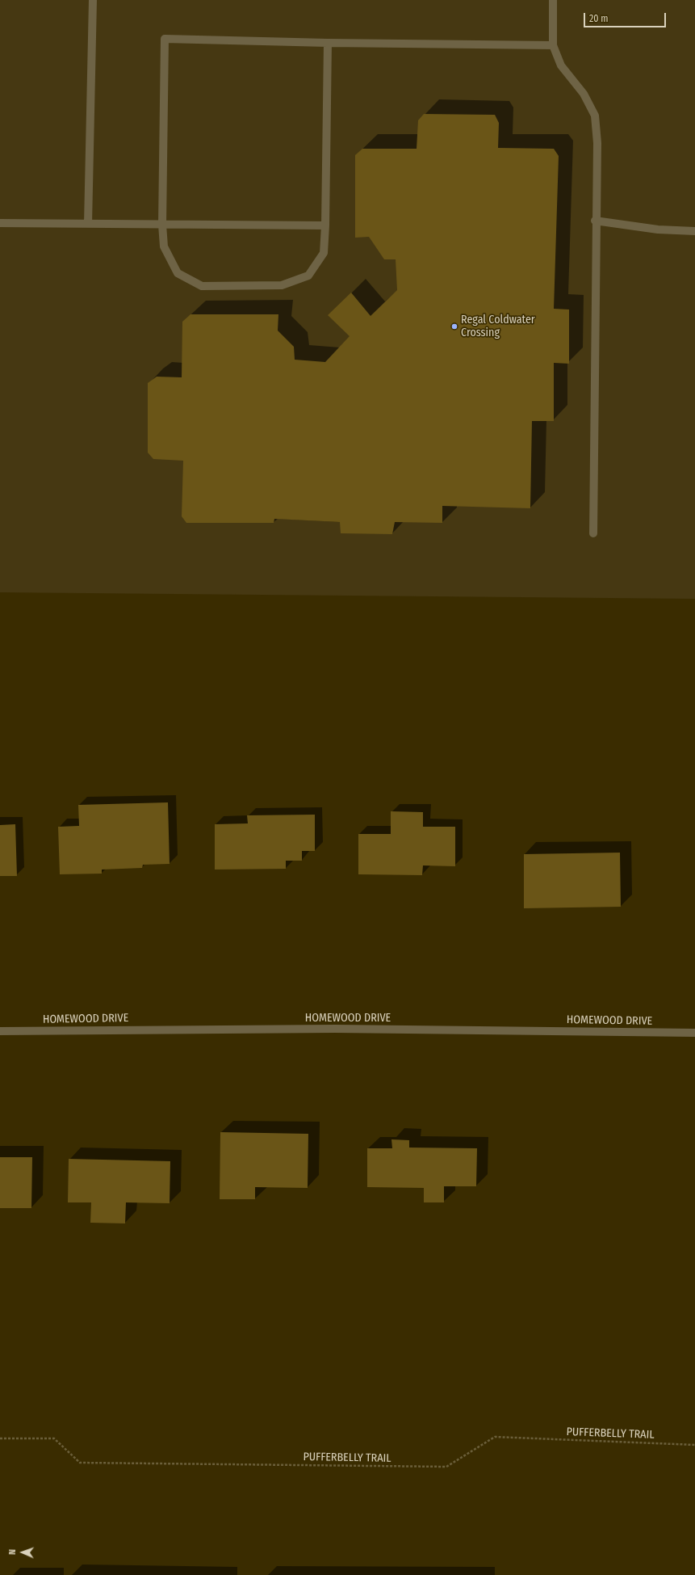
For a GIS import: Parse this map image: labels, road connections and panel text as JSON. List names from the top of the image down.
{
  "streets": {
    "street": ["HOMEWOOD DRIVE"],
    "path": ["PUFFERBELLY TRAIL"]
  },
  "places": ["Regal Coldwater Crossing"],
  "scale_bar": "20 m",
  "north": "left"
}
